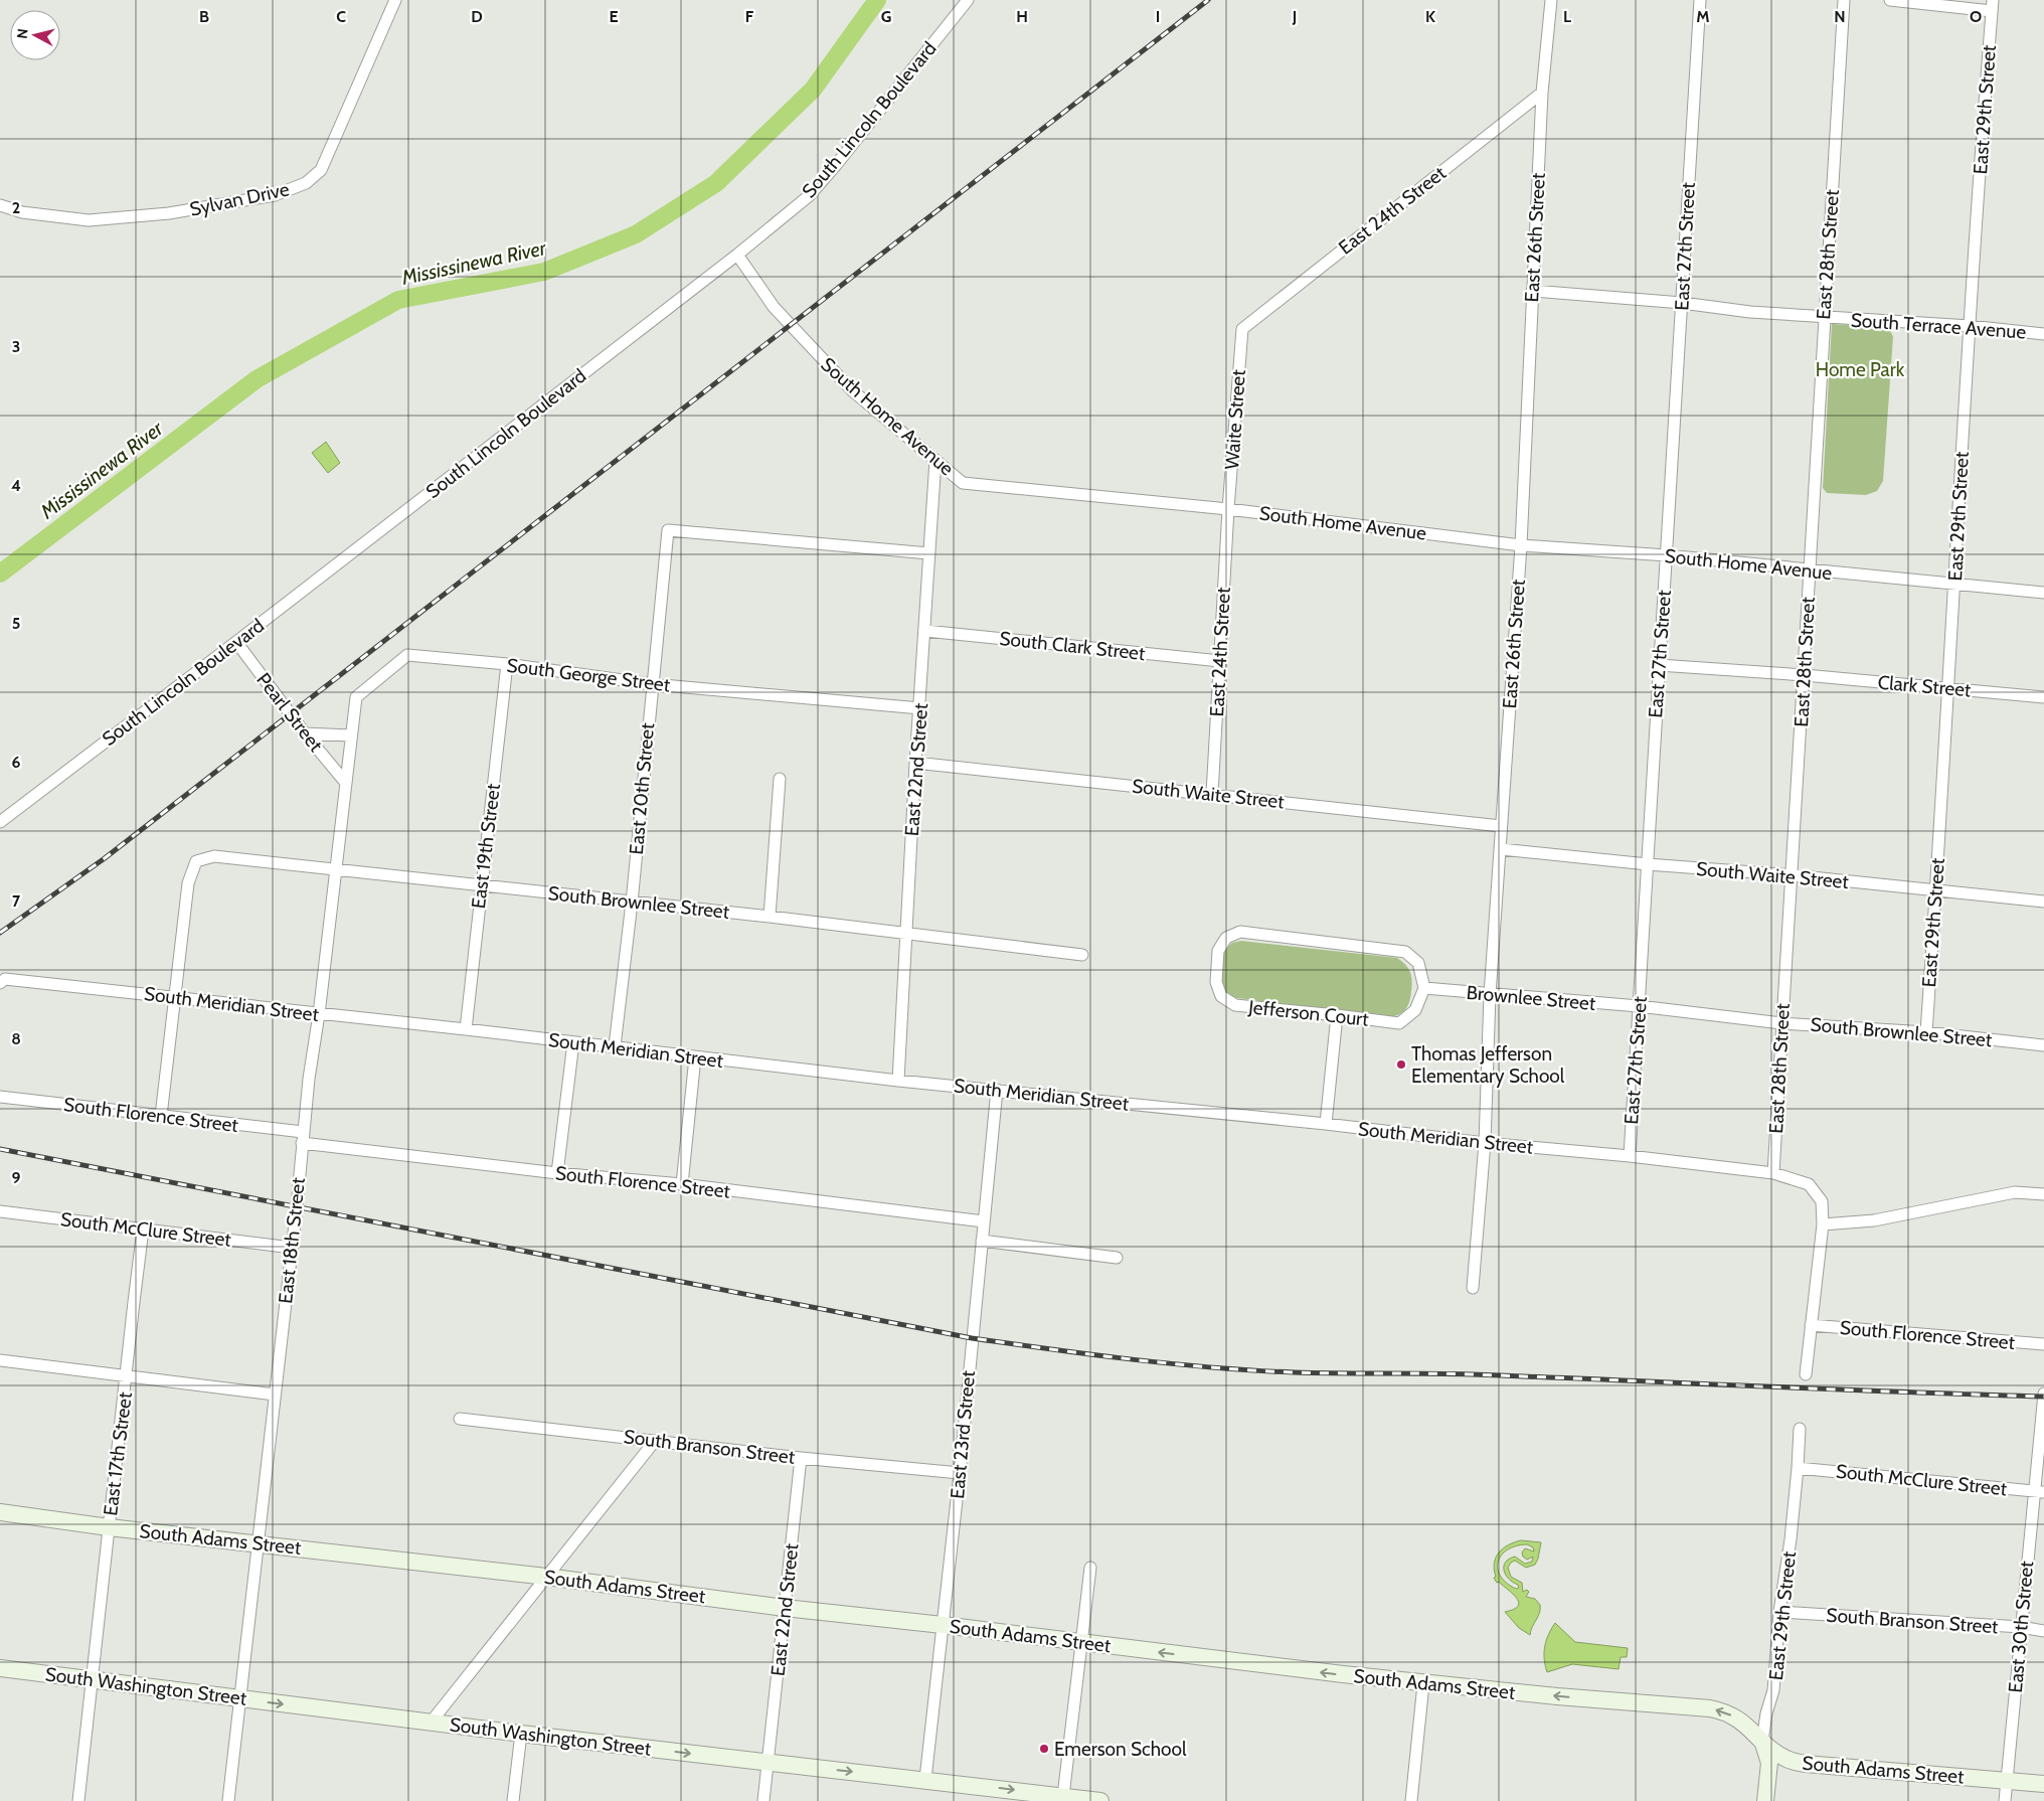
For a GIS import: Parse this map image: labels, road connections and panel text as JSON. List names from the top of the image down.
{
  "streets": {
    "main road": ["East 29th Street", "South Adams Street", "South Washington Street"],
    "street": [
      "South Lincoln Boulevard",
      "Sylvan Drive",
      "East 24th Street",
      "East 26th Street",
      "East 27th Street",
      "East 28th Street",
      "South Terrace Avenue",
      "South Home Avenue",
      "Waite Street",
      "South Clark Street",
      "South George Street",
      "Clark Street",
      "Pearl Street",
      "East 22nd Street",
      "East 20th Street",
      "South Waite Street",
      "East 19th Street",
      "South Brownlee Street",
      "Brownlee Street",
      "South Meridian Street",
      "Jefferson Court",
      "South Florence Street",
      "South McClure Street",
      "East 18th Street",
      "East 23rd Street",
      "South Branson Street",
      "East 17th Street",
      "East 30th Street"
    ]
  },
  "crossings": [
    ["East 29th Street", "South Terrace Avenue"],
    ["East 29th Street", "South Home Avenue"],
    ["East 29th Street", "Clark Street"],
    ["East 29th Street", "South Waite Street"],
    ["East 29th Street", "South Brownlee Street"],
    ["East 29th Street", "South McClure Street"],
    ["East 29th Street", "South Branson Street"],
    ["East 29th Street", "South Adams Street"],
    ["South Lincoln Boulevard", "South Home Avenue"],
    ["South Lincoln Boulevard", "Pearl Street"],
    ["East 24th Street", "East 26th Street"],
    ["East 24th Street", "South Home Avenue"],
    ["East 24th Street", "Waite Street"],
    ["East 24th Street", "South Clark Street"],
    ["East 24th Street", "South Waite Street"],
    ["East 26th Street", "South Terrace Avenue"],
    ["East 26th Street", "South Home Avenue"],
    ["East 26th Street", "South Waite Street"],
    ["East 26th Street", "Brownlee Street"],
    ["East 26th Street", "South Meridian Street"],
    ["East 27th Street", "South Terrace Avenue"],
    ["East 27th Street", "South Home Avenue"],
    ["East 27th Street", "South Waite Street"],
    ["East 27th Street", "South Brownlee Street"],
    ["East 27th Street", "Brownlee Street"],
    ["East 27th Street", "South Meridian Street"],
    ["East 28th Street", "South Terrace Avenue"],
    ["East 28th Street", "South Home Avenue"],
    ["East 28th Street", "Clark Street"],
    ["East 28th Street", "South Waite Street"],
    ["East 28th Street", "South Brownlee Street"],
    ["East 28th Street", "South Meridian Street"],
    ["South Home Avenue", "Waite Street"],
    ["South Home Avenue", "East 22nd Street"],
    ["South Clark Street", "East 22nd Street"],
    ["South George Street", "Pearl Street"],
    ["South George Street", "East 22nd Street"],
    ["South George Street", "East 20th Street"],
    ["South George Street", "East 19th Street"],
    ["South George Street", "East 18th Street"],
    ["Pearl Street", "East 18th Street"],
    ["East 22nd Street", "East 20th Street"],
    ["East 22nd Street", "South Waite Street"],
    ["East 22nd Street", "South Brownlee Street"],
    ["East 22nd Street", "South Meridian Street"],
    ["East 22nd Street", "South Branson Street"],
    ["East 22nd Street", "South Adams Street"],
    ["East 22nd Street", "South Washington Street"],
    ["East 20th Street", "South Brownlee Street"],
    ["East 20th Street", "South Meridian Street"],
    ["East 19th Street", "South Brownlee Street"],
    ["East 19th Street", "South Meridian Street"],
    ["South Brownlee Street", "Brownlee Street"],
    ["South Brownlee Street", "South Meridian Street"],
    ["South Brownlee Street", "East 18th Street"],
    ["Brownlee Street", "Jefferson Court"],
    ["South Meridian Street", "East 18th Street"],
    ["South Meridian Street", "East 23rd Street"],
    ["South Florence Street", "East 18th Street"],
    ["South Florence Street", "East 23rd Street"],
    ["South McClure Street", "East 18th Street"],
    ["South McClure Street", "East 17th Street"],
    ["South McClure Street", "East 30th Street"],
    ["East 18th Street", "South Adams Street"],
    ["East 18th Street", "South Washington Street"],
    ["East 23rd Street", "South Branson Street"],
    ["East 23rd Street", "South Adams Street"],
    ["East 23rd Street", "South Washington Street"],
    ["South Branson Street", "East 30th Street"],
    ["East 17th Street", "South Adams Street"],
    ["East 17th Street", "South Washington Street"],
    ["South Adams Street", "East 30th Street"]
  ],
  "one_way": ["South Washington Street"],
  "water": ["Mississinewa River"],
  "parks": ["Home Park"],
  "places": ["Thomas Jefferson Elementary School", "Emerson School"],
  "north": "left",
  "grid": {
    "columns": [
      "B",
      "C",
      "D",
      "E",
      "F",
      "G",
      "H",
      "I",
      "J",
      "K",
      "L",
      "M",
      "N",
      "O"
    ],
    "rows": [
      "2",
      "3",
      "4",
      "5",
      "6",
      "7",
      "8",
      "9"
    ]
  }
}
